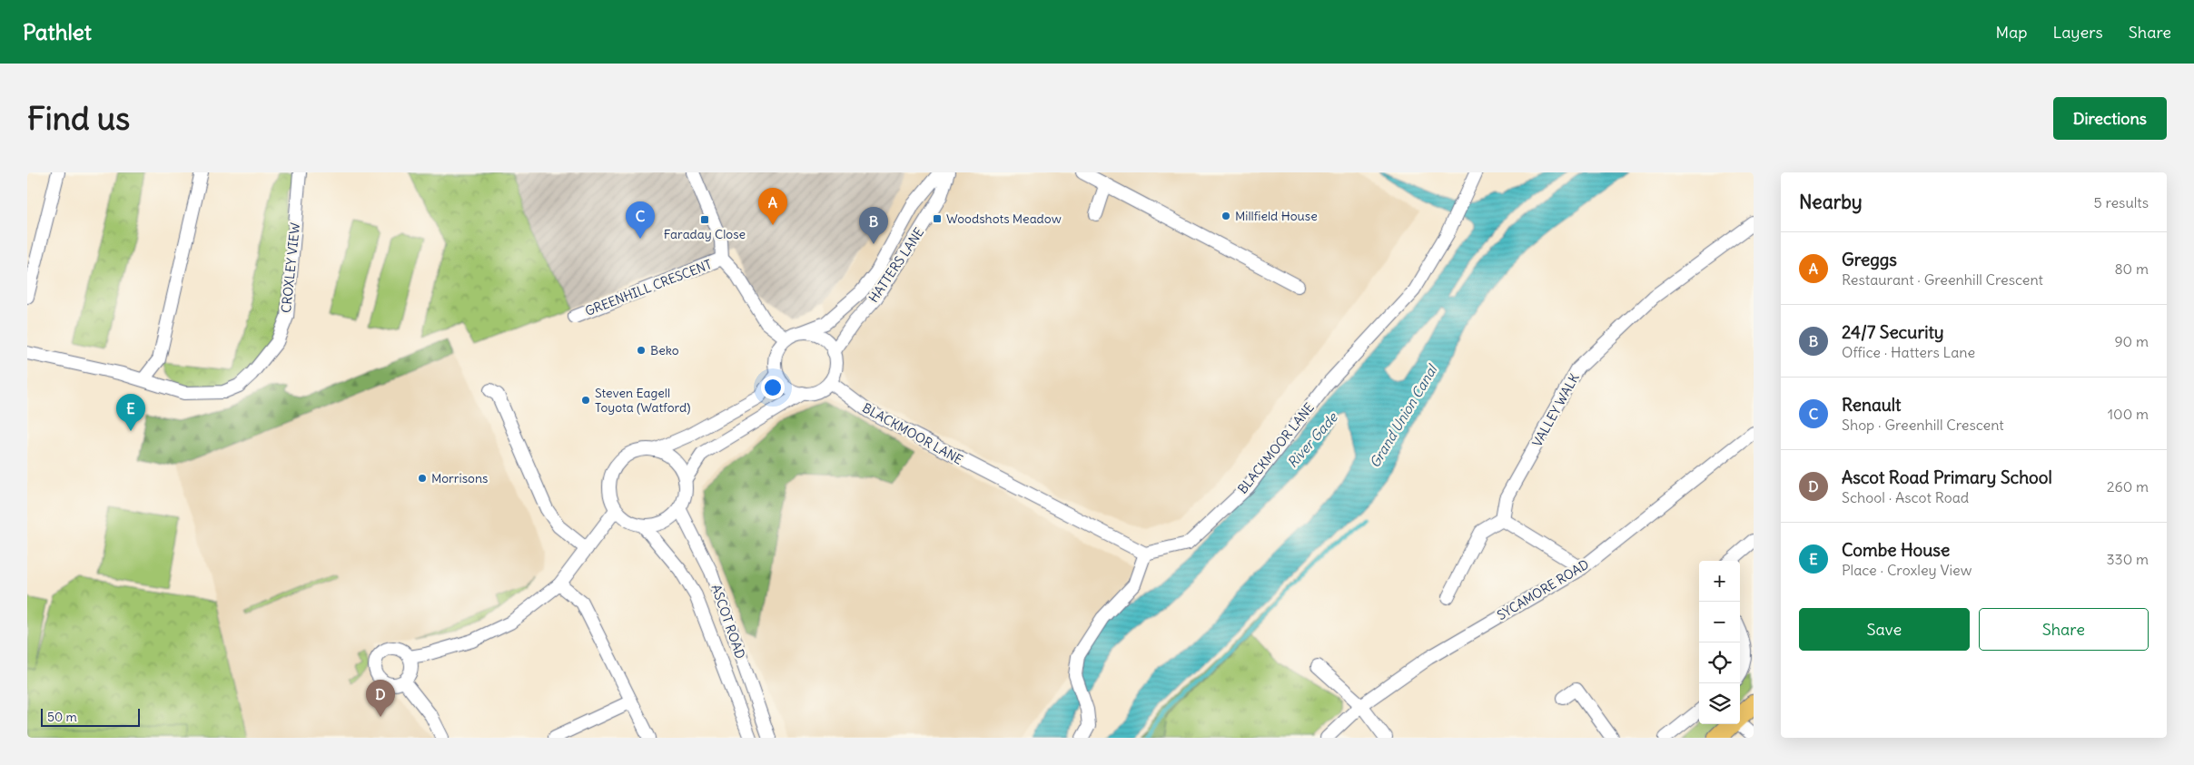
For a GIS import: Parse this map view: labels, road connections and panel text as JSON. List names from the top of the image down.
{
  "streets": {
    "street": [
      "HATTERS LANE",
      "CROXLEY VIEW",
      "GREENHILL CRESCENT",
      "VALLEY WALK",
      "BLACKMOOR LANE",
      "SYCAMORE ROAD",
      "ASCOT ROAD"
    ]
  },
  "crossings": [
    ["HATTERS LANE", "GREENHILL CRESCENT"],
    ["HATTERS LANE", "BLACKMOOR LANE"],
    ["GREENHILL CRESCENT", "BLACKMOOR LANE"]
  ],
  "water": ["Grand Union Canal", "River Gade"],
  "places": {
    "other": [
      "Millfield House",
      "Beko",
      "Steven Eagell Toyota (Watford)",
      "Morrisons"
    ],
    "transit": ["Woodshots Meadow", "Faraday Close"]
  },
  "scale_bar": "50 m",
  "page": {
    "header": "Pathlet",
    "nav": ["Map", "Layers", "Share"],
    "buttons": [
      "Directions",
      ["Save", "Share"]
    ],
    "title": "Find us",
    "heading": ["Nearby", "5 results"],
    "pins": [
      "A",
      "C",
      "B",
      "E",
      "D"
    ],
    "list": [
      {
        "mark": "A",
        "name": "Greggs",
        "note": "Restaurant · Greenhill Crescent",
        "value": "80 m"
      },
      {
        "mark": "B",
        "name": "24/7 Security",
        "note": "Office · Hatters Lane",
        "value": "90 m"
      },
      {
        "mark": "C",
        "name": "Renault",
        "note": "Shop · Greenhill Crescent",
        "value": "100 m"
      },
      {
        "mark": "D",
        "name": "Ascot Road Primary School",
        "note": "School · Ascot Road",
        "value": "260 m"
      },
      {
        "mark": "E",
        "name": "Combe House",
        "note": "Place · Croxley View",
        "value": "330 m"
      }
    ],
    "map_buttons": ["+", "−"],
    "scale": "50 m"
  }
}
